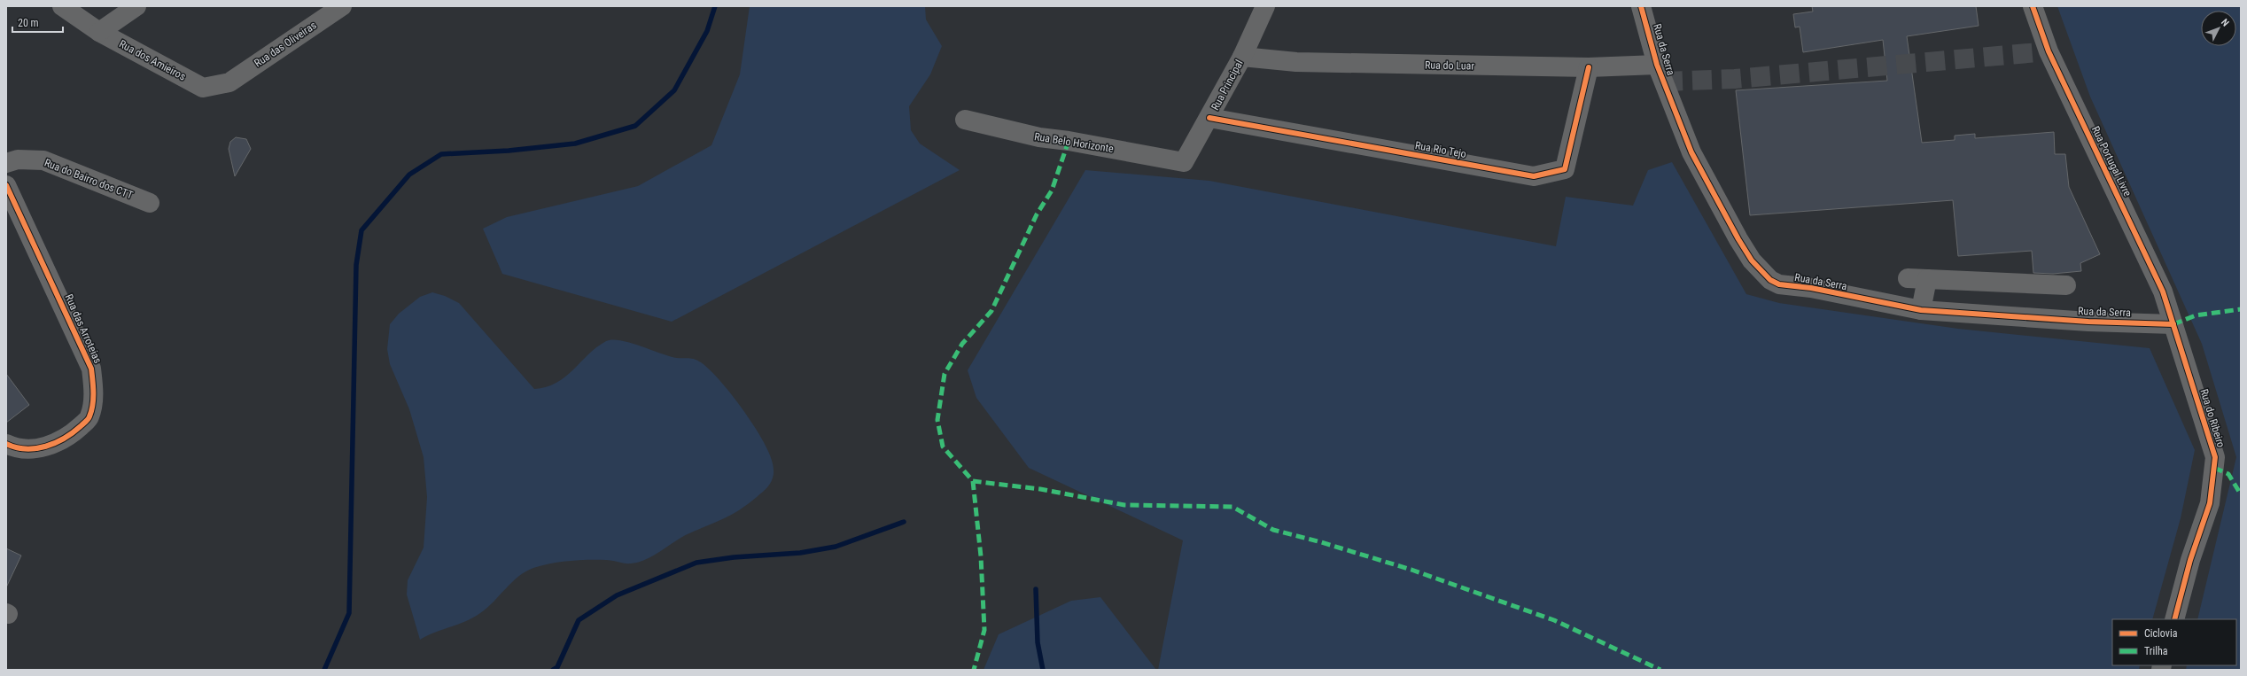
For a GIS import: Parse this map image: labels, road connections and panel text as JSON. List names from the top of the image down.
{
  "streets": {
    "street": [
      "Rua das Oliveiras",
      "Rua da Serra",
      "Rua dos Amieiros",
      "Rua do Luar",
      "Rua Principal",
      "Rua Belo Horizonte",
      "Rua Rio Tejo",
      "Rua Portugal Livre",
      "Rua do Bairro dos CTT",
      "Rua das Arroteias",
      "Rua do Ribeiro"
    ]
  },
  "crossings": [
    ["Rua das Oliveiras", "Rua dos Amieiros"],
    ["Rua da Serra", "Rua do Luar"],
    ["Rua da Serra", "Rua Portugal Livre"],
    ["Rua da Serra", "Rua do Ribeiro"],
    ["Rua do Luar", "Rua Principal"],
    ["Rua do Luar", "Rua Rio Tejo"],
    ["Rua Principal", "Rua Belo Horizonte"],
    ["Rua Principal", "Rua Rio Tejo"],
    ["Rua Portugal Livre", "Rua do Ribeiro"]
  ],
  "legend": ["Ciclovia", "Trilha"],
  "scale_bar": "20 m",
  "north": "top right"
}
